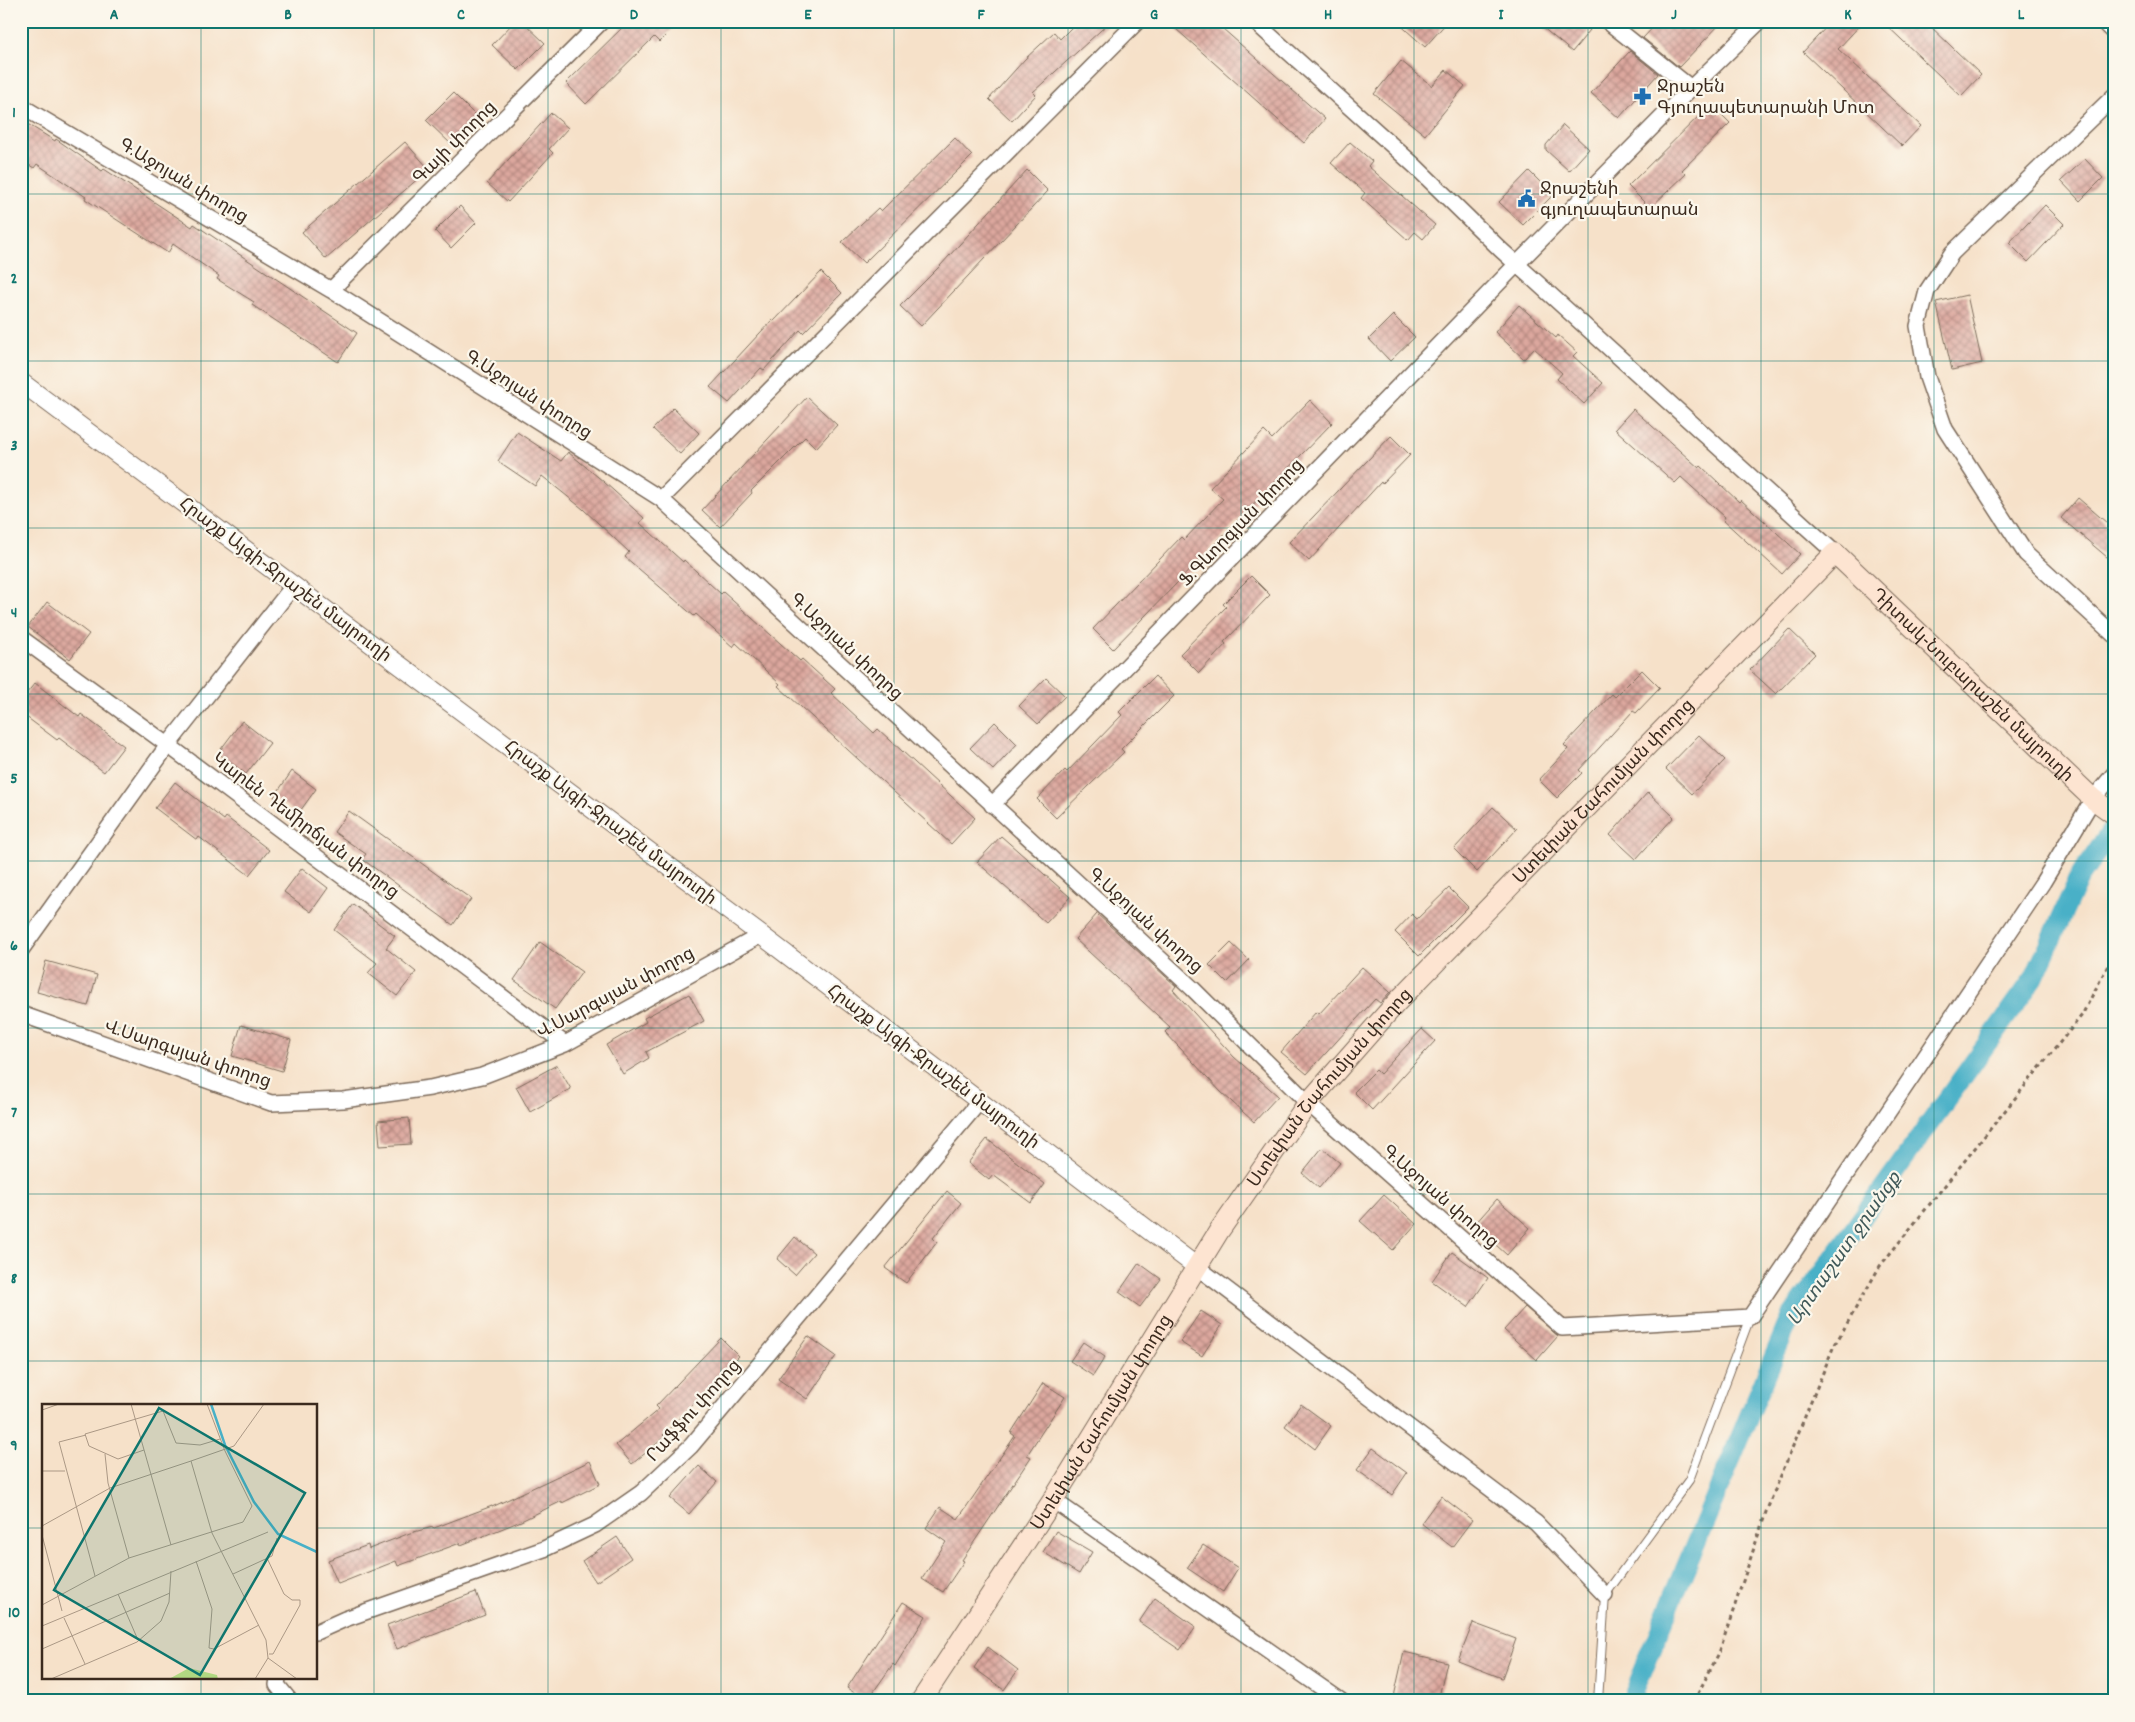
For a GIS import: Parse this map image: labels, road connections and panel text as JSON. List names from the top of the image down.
{
  "streets": {
    "main road": ["Դիտակ-Նուբարաշեն մայրուղի", "Ստեփան Շահումյան փողոց"],
    "street": [
      "Գայի փողոց",
      "Գ.Աջոյան փողոց",
      "Ֆ.Գևորգյան փողոց",
      "Հրաշք Այգի-Ջրաշեն մայրուղի",
      "Կարեն Դեմիրճյան փողոց",
      "Վ.Սարգսյան փողոց",
      "Րաֆֆու փողոց"
    ]
  },
  "crossings": [
    ["Գայի փողոց", "Գ.Աջոյան փողոց"],
    ["Գ.Աջոյան փողոց", "Ֆ.Գևորգյան փողոց"],
    ["Գ.Աջոյան փողոց", "Ստեփան Շահումյան փողոց"],
    ["Հրաշք Այգի-Ջրաշեն մայրուղի", "Ստեփան Շահումյան փողոց"],
    ["Հրաշք Այգի-Ջրաշեն մայրուղի", "Վ.Սարգսյան փողոց"],
    ["Հրաշք Այգի-Ջրաշեն մայրուղի", "Րաֆֆու փողոց"],
    ["Դիտակ-Նուբարաշեն մայրուղի", "Ստեփան Շահումյան փողոց"],
    ["Կարեն Դեմիրճյան փողոց", "Վ.Սարգսյան փողոց"]
  ],
  "water": ["Արտաշատ ջրանցք"],
  "places": {
    "pharmacy": ["Ջրաշեն Գյուղապետարանի Մոտ"],
    "public building": ["Ջրաշենի գյուղապետարան"]
  },
  "grid": {
    "columns": [
      "A",
      "B",
      "C",
      "D",
      "E",
      "F",
      "G",
      "H",
      "I",
      "J",
      "K",
      "L"
    ],
    "rows": [
      "1",
      "2",
      "3",
      "4",
      "5",
      "6",
      "7",
      "8",
      "9",
      "10"
    ]
  }
}
